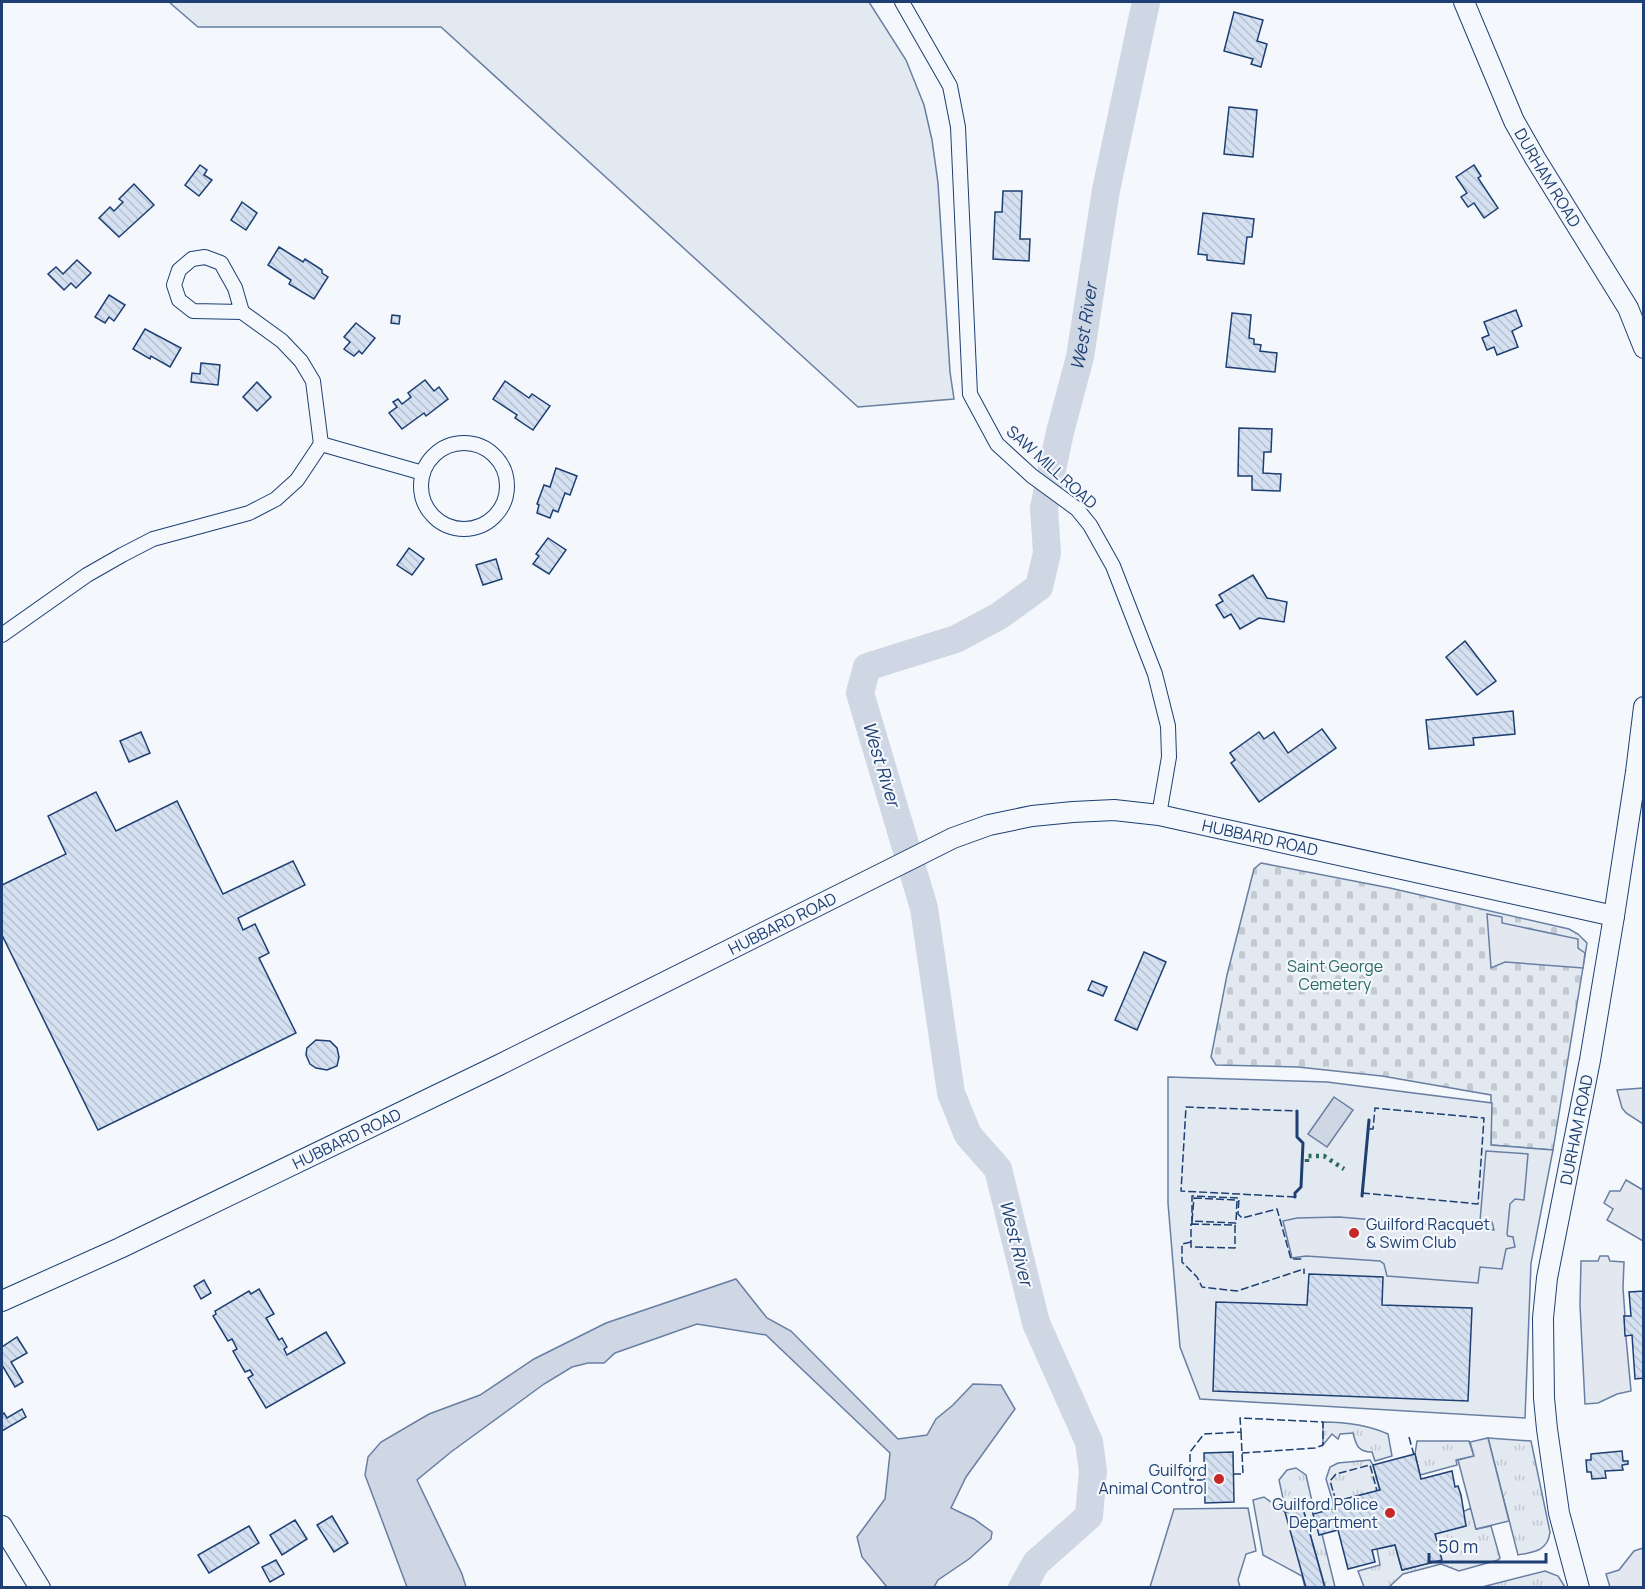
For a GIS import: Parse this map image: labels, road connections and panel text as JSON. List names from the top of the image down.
{
  "streets": {
    "street": ["DURHAM ROAD", "SAW MILL ROAD", "HUBBARD ROAD"]
  },
  "crossings": [
    ["DURHAM ROAD", "HUBBARD ROAD"],
    ["SAW MILL ROAD", "HUBBARD ROAD"]
  ],
  "water": ["West River"],
  "parks": ["Saint George Cemetery"],
  "places": ["Guilford Racquet & Swim Club", "Guilford Animal Control", "Guilford Police Department"],
  "scale_bar": "50 m"
}
